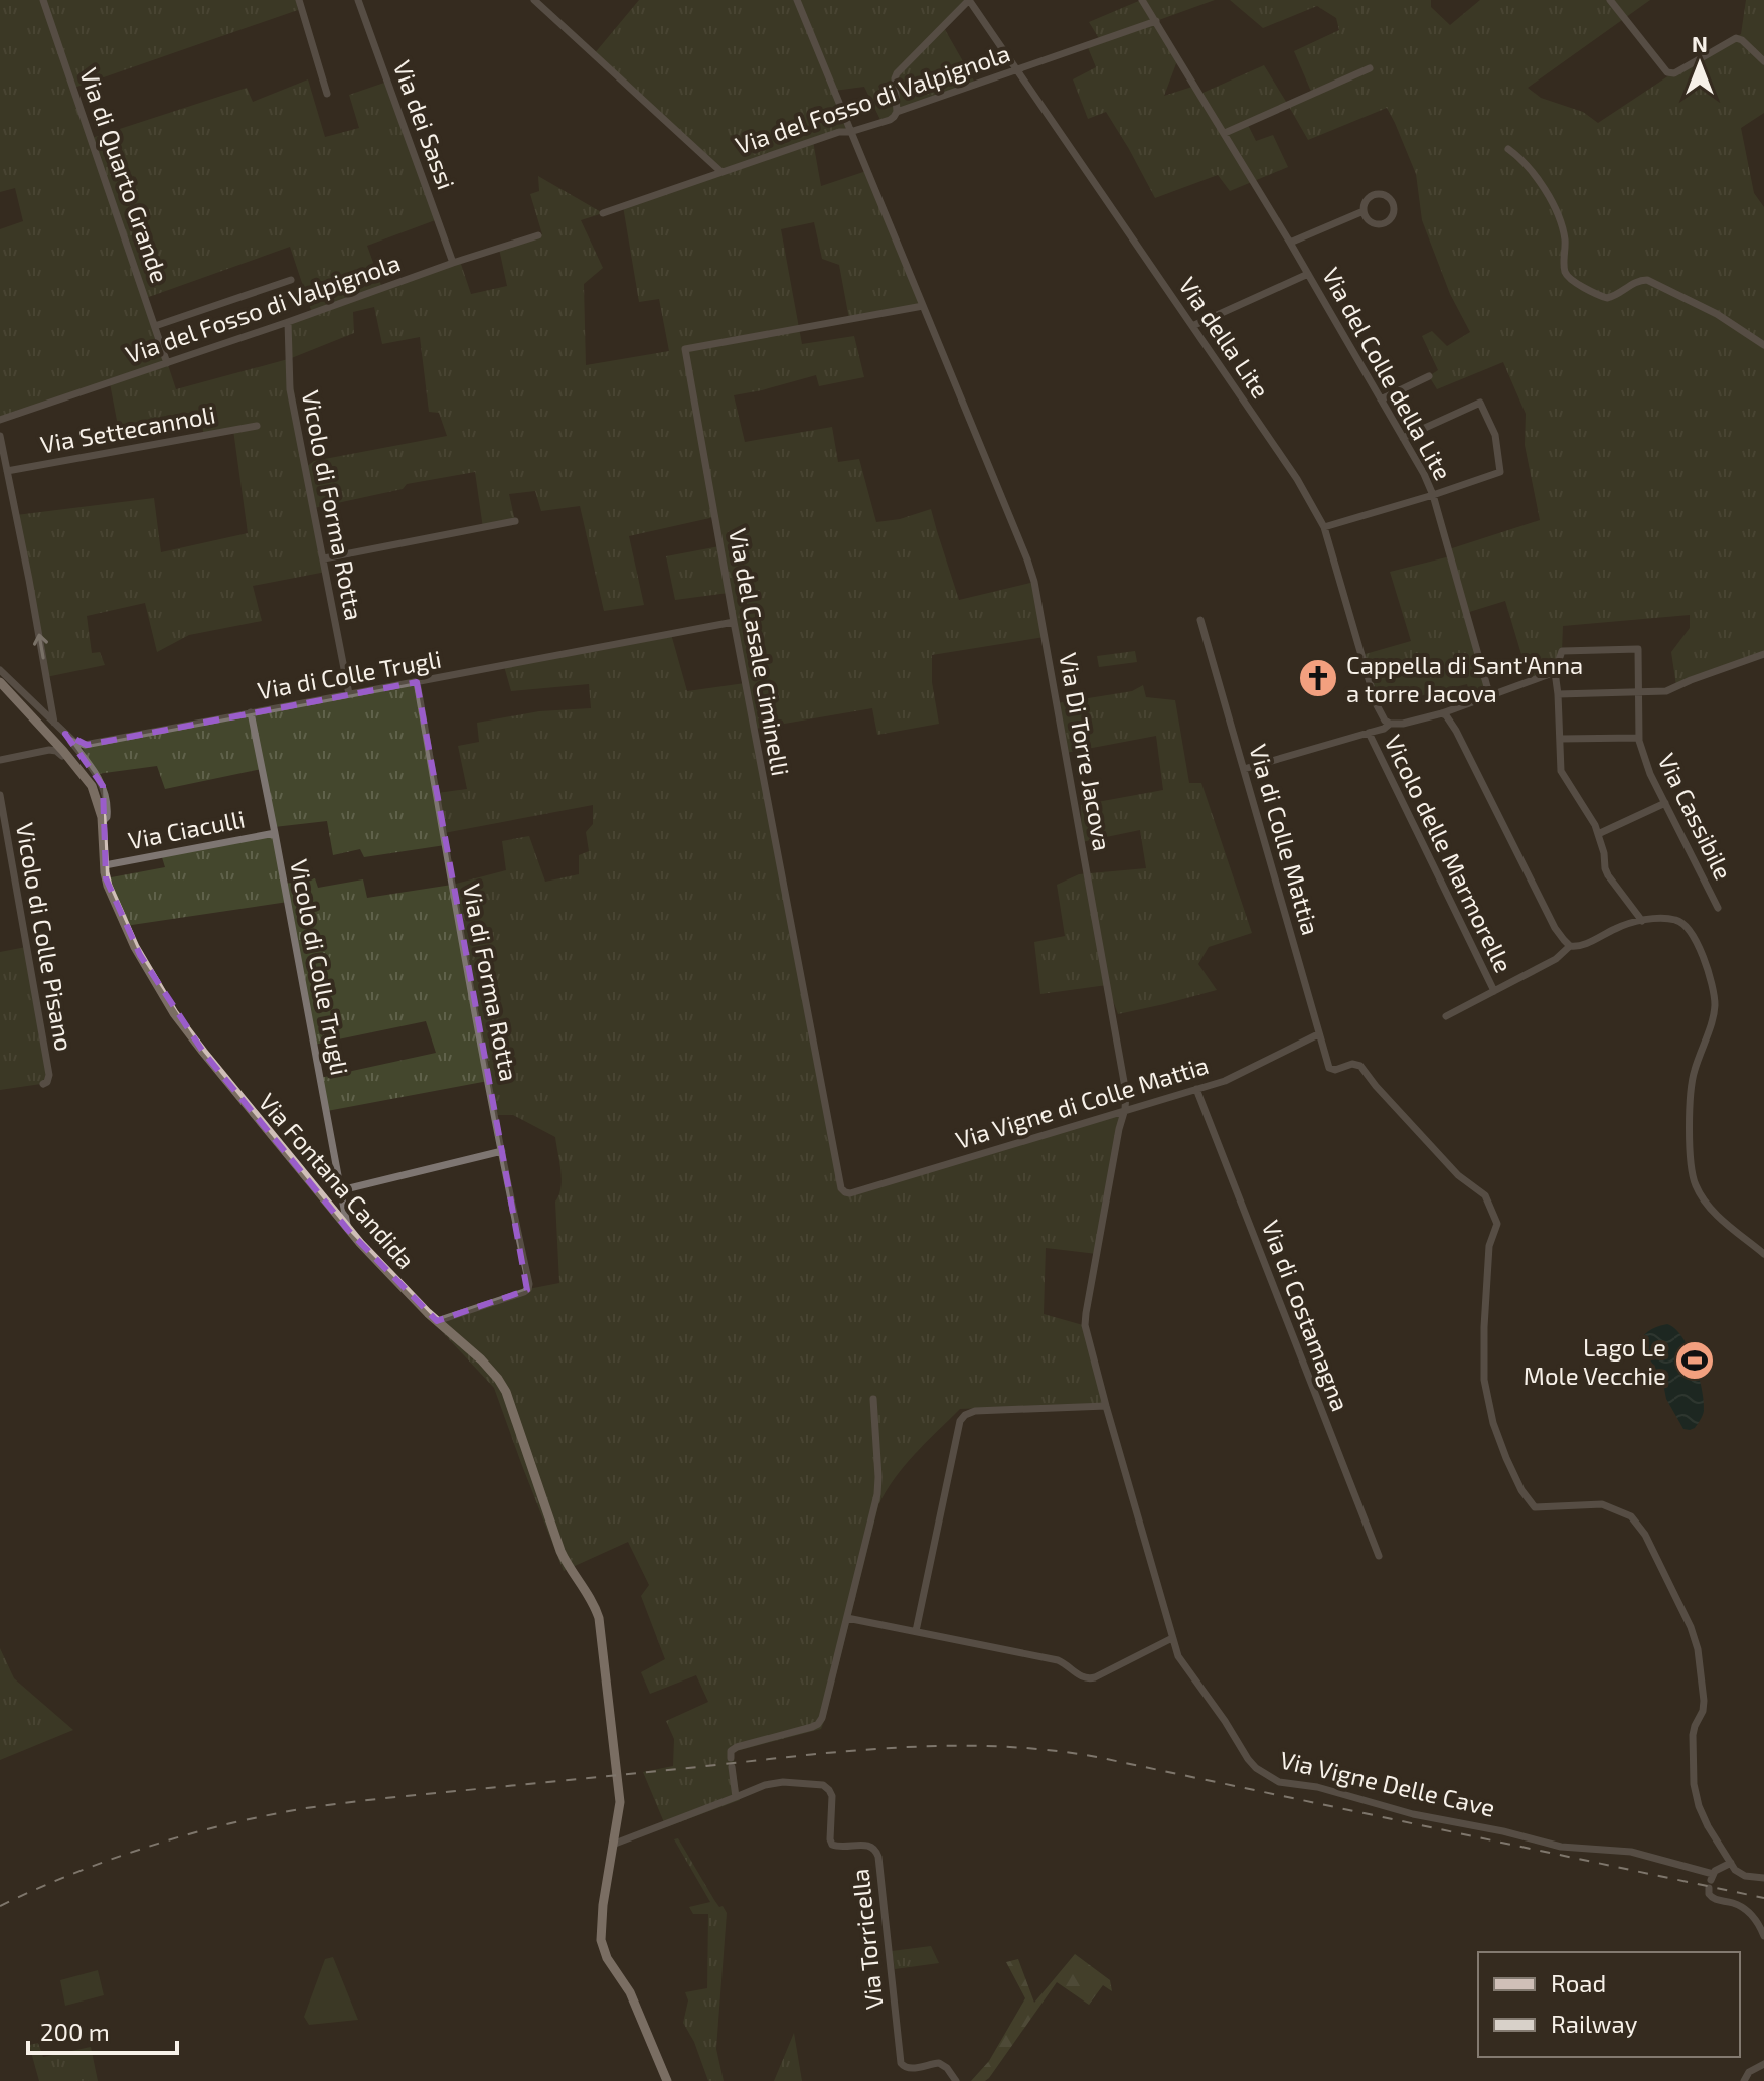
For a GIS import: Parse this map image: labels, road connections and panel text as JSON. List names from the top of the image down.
{
  "streets": {
    "main road": ["Via Fontana Candida"],
    "street": [
      "Via del Fosso di Valpignola",
      "Via dei Sassi",
      "Via di Quarto Grande",
      "Via della Lite",
      "Via del Colle della Lite",
      "Via Settecannoli",
      "Vicolo di Forma Rotta",
      "Via del Casale Ciminelli",
      "Via di Colle Trugli",
      "Via Di Torre Jacova",
      "Via Cassibile",
      "Via Ciaculli",
      "Via di Colle Mattia",
      "Vicolo delle Marmorelle",
      "Vicolo di Colle Pisano",
      "Vicolo di Colle Trugli",
      "Via di Forma Rotta",
      "Via Vigne di Colle Mattia",
      "Via di Costamagna",
      "Via Vigne Delle Cave",
      "Via Torricella"
    ]
  },
  "crossings": [
    ["Via del Fosso di Valpignola", "Via dei Sassi"],
    ["Via del Fosso di Valpignola", "Via di Quarto Grande"],
    ["Via del Fosso di Valpignola", "Via della Lite"],
    ["Via del Fosso di Valpignola", "Via del Colle della Lite"],
    ["Via del Fosso di Valpignola", "Vicolo di Forma Rotta"],
    ["Via del Fosso di Valpignola", "Via Di Torre Jacova"],
    ["Vicolo di Forma Rotta", "Via di Colle Trugli"],
    ["Via del Casale Ciminelli", "Via di Colle Trugli"],
    ["Via del Casale Ciminelli", "Via Di Torre Jacova"],
    ["Via del Casale Ciminelli", "Via Vigne di Colle Mattia"],
    ["Via di Colle Trugli", "Vicolo di Colle Trugli"],
    ["Via di Colle Trugli", "Via di Forma Rotta"],
    ["Via Di Torre Jacova", "Via Vigne di Colle Mattia"],
    ["Via Di Torre Jacova", "Via Vigne Delle Cave"],
    ["Via Ciaculli", "Vicolo di Colle Trugli"],
    ["Via Ciaculli", "Via Fontana Candida"],
    ["Via di Colle Mattia", "Via Vigne di Colle Mattia"],
    ["Vicolo di Colle Trugli", "Via Fontana Candida"],
    ["Via di Forma Rotta", "Via Fontana Candida"],
    ["Via Vigne di Colle Mattia", "Via di Costamagna"]
  ],
  "places": {
    "church": ["Cappella di Sant'Anna a torre Jacova"],
    "sports": ["Lago Le Mole Vecchie"]
  },
  "legend": ["Road", "Railway"],
  "scale_bar": "200 m",
  "north": "top"
}
